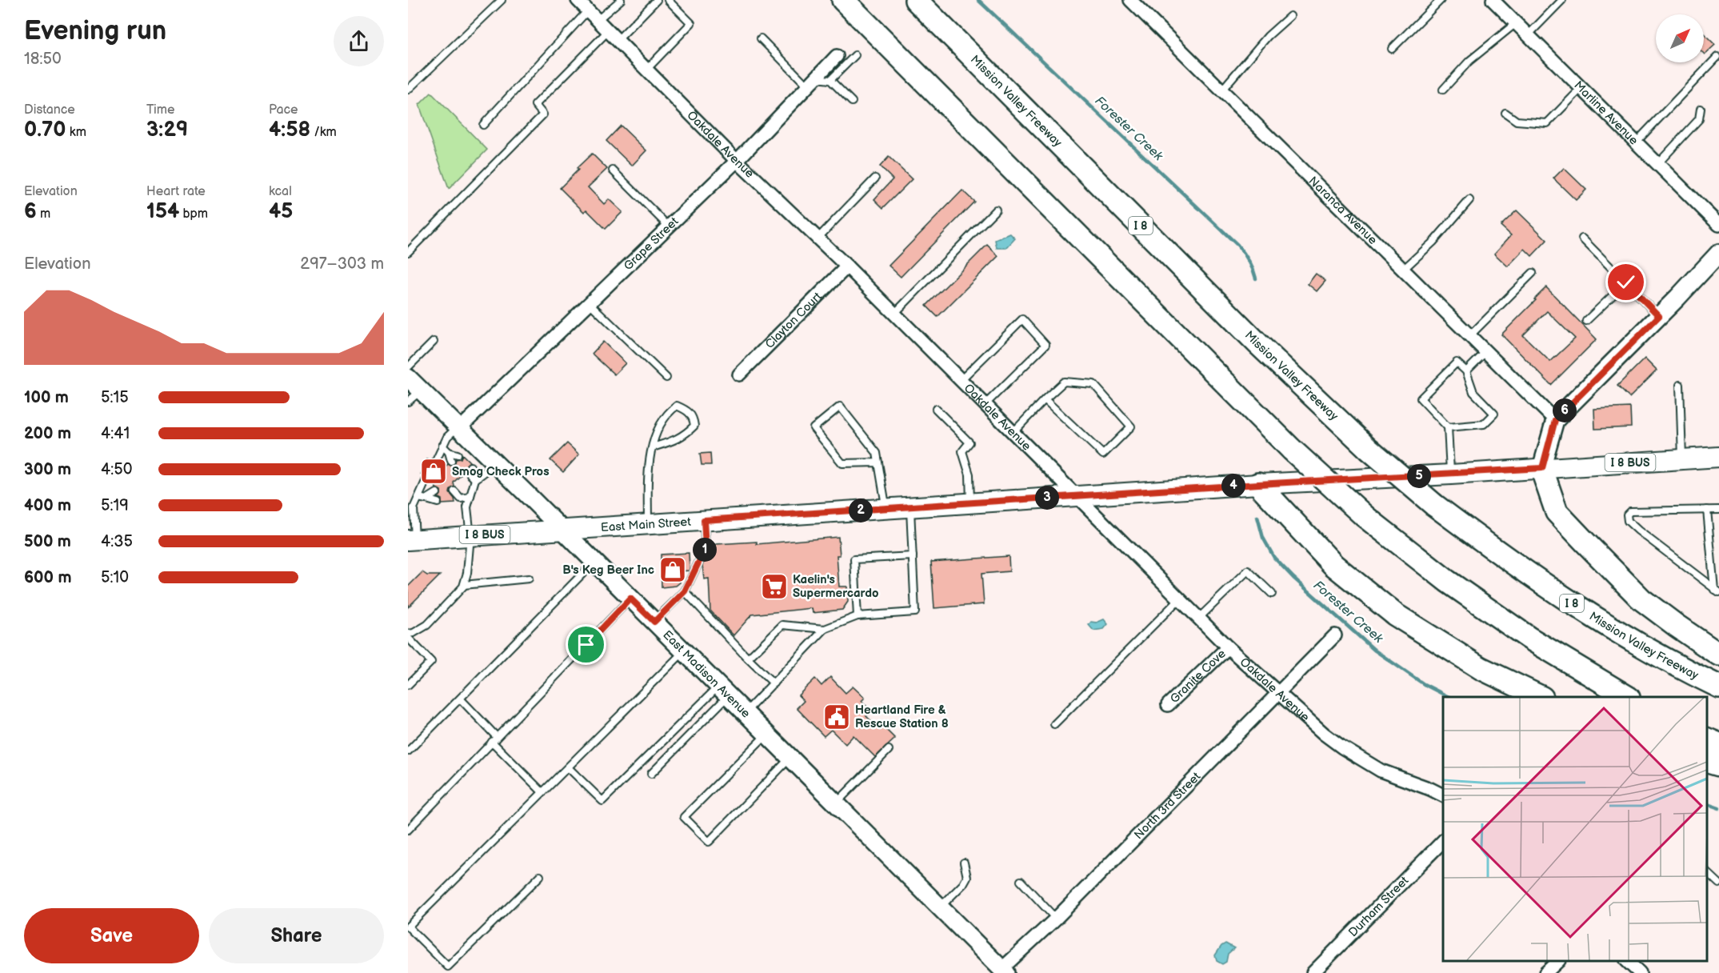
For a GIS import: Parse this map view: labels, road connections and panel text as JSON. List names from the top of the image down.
{
  "streets": {
    "highway": ["Mission Valley Freeway", "I 8"],
    "main road": ["I 8 BUS", "East Main Street"],
    "street": [
      "Marline Avenue",
      "Oakdale Avenue",
      "Naranca Avenue",
      "Grape Street",
      "Clayton Court",
      "East Madison Avenue",
      "Granite Cove",
      "North 3rd Street",
      "Durham Street"
    ]
  },
  "crossings": [
    ["Oakdale Avenue", "Grape Street"],
    ["Oakdale Avenue", "Clayton Court"],
    ["Oakdale Avenue", "East Main Street"],
    ["Oakdale Avenue", "Granite Cove"],
    ["Oakdale Avenue", "North 3rd Street"],
    ["Grape Street", "East Madison Avenue"],
    ["East Main Street", "East Madison Avenue"],
    ["East Madison Avenue", "North 3rd Street"]
  ],
  "water": ["Forester Creek"],
  "places": {
    "shop": ["Smog Check Pros", "B's Keg Beer Inc"],
    "supermarket": ["Kaelin's Supermercardo"],
    "public building": ["Heartland Fire & Rescue Station 8"]
  },
  "north": "top right",
  "page": {
    "heading": ["Evening run", "18:50"],
    "stats": [
      ["Distance", "0.70 km"],
      ["Time", "3:29"],
      ["Pace", "4:58 /km"],
      ["Elevation", "6 m"],
      ["Heart rate", "154 bpm"],
      ["kcal", "45"]
    ],
    "chart": ["Elevation", "297–303 m"],
    "list": [
      {
        "name": "100 m",
        "note": "5:15"
      },
      {
        "name": "200 m",
        "note": "4:41"
      },
      {
        "name": "300 m",
        "note": "4:50"
      },
      {
        "name": "400 m",
        "note": "5:19"
      },
      {
        "name": "500 m",
        "note": "4:35"
      },
      {
        "name": "600 m",
        "note": "5:10"
      }
    ],
    "pins": [
      "6",
      "5",
      "4",
      "3",
      "2",
      "1"
    ],
    "buttons": ["Save", "Share"]
  }
}
